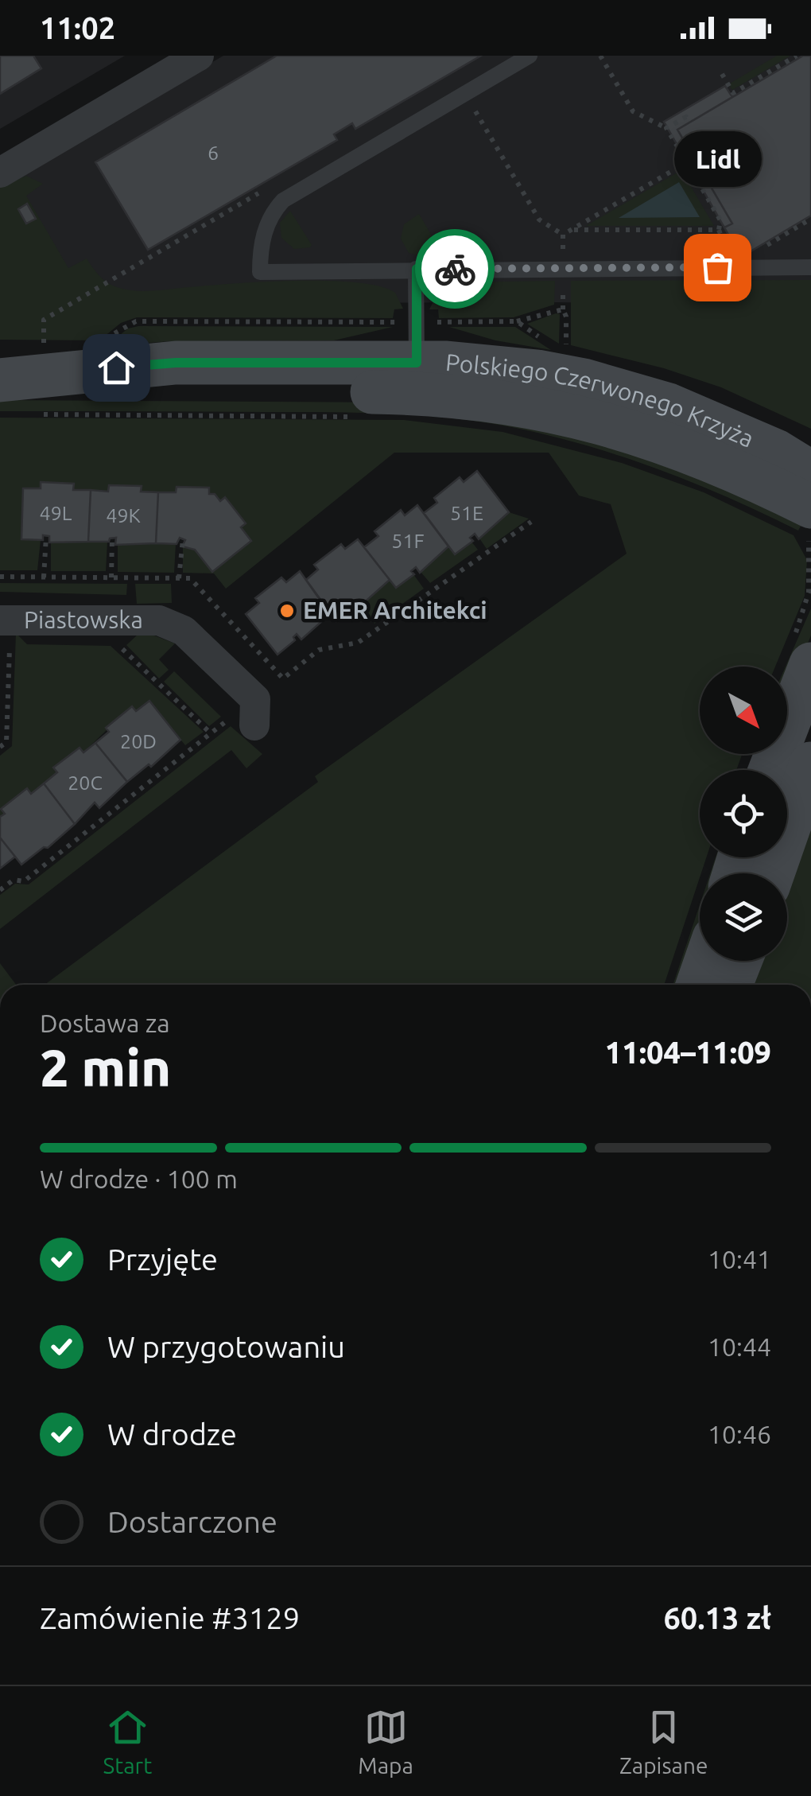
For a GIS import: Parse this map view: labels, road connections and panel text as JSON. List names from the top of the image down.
{
  "streets": {
    "street": ["Polskiego Czerwonego Krzyża", "Piastowska"]
  },
  "places": ["Lidl", "EMER Architekci"],
  "house_numbers": [
    "6",
    "49L",
    "51E",
    "49K",
    "51F",
    "20D",
    "20C"
  ],
  "north": "bottom right",
  "page": {
    "status": "11:02",
    "bubble": "Lidl",
    "heading": ["2 min", "Dostawa za", "11:04–11:09"],
    "panel": ["Zamówienie #3129", "60.13 zł"],
    "bar": "W drodze · 100 m",
    "list": [
      ["Przyjęte", "10:41"],
      ["W przygotowaniu", "10:44"],
      ["W drodze", "10:46"],
      "Dostarczone"
    ],
    "tabs": ["Start", "Mapa", "Zapisane"]
  }
}
